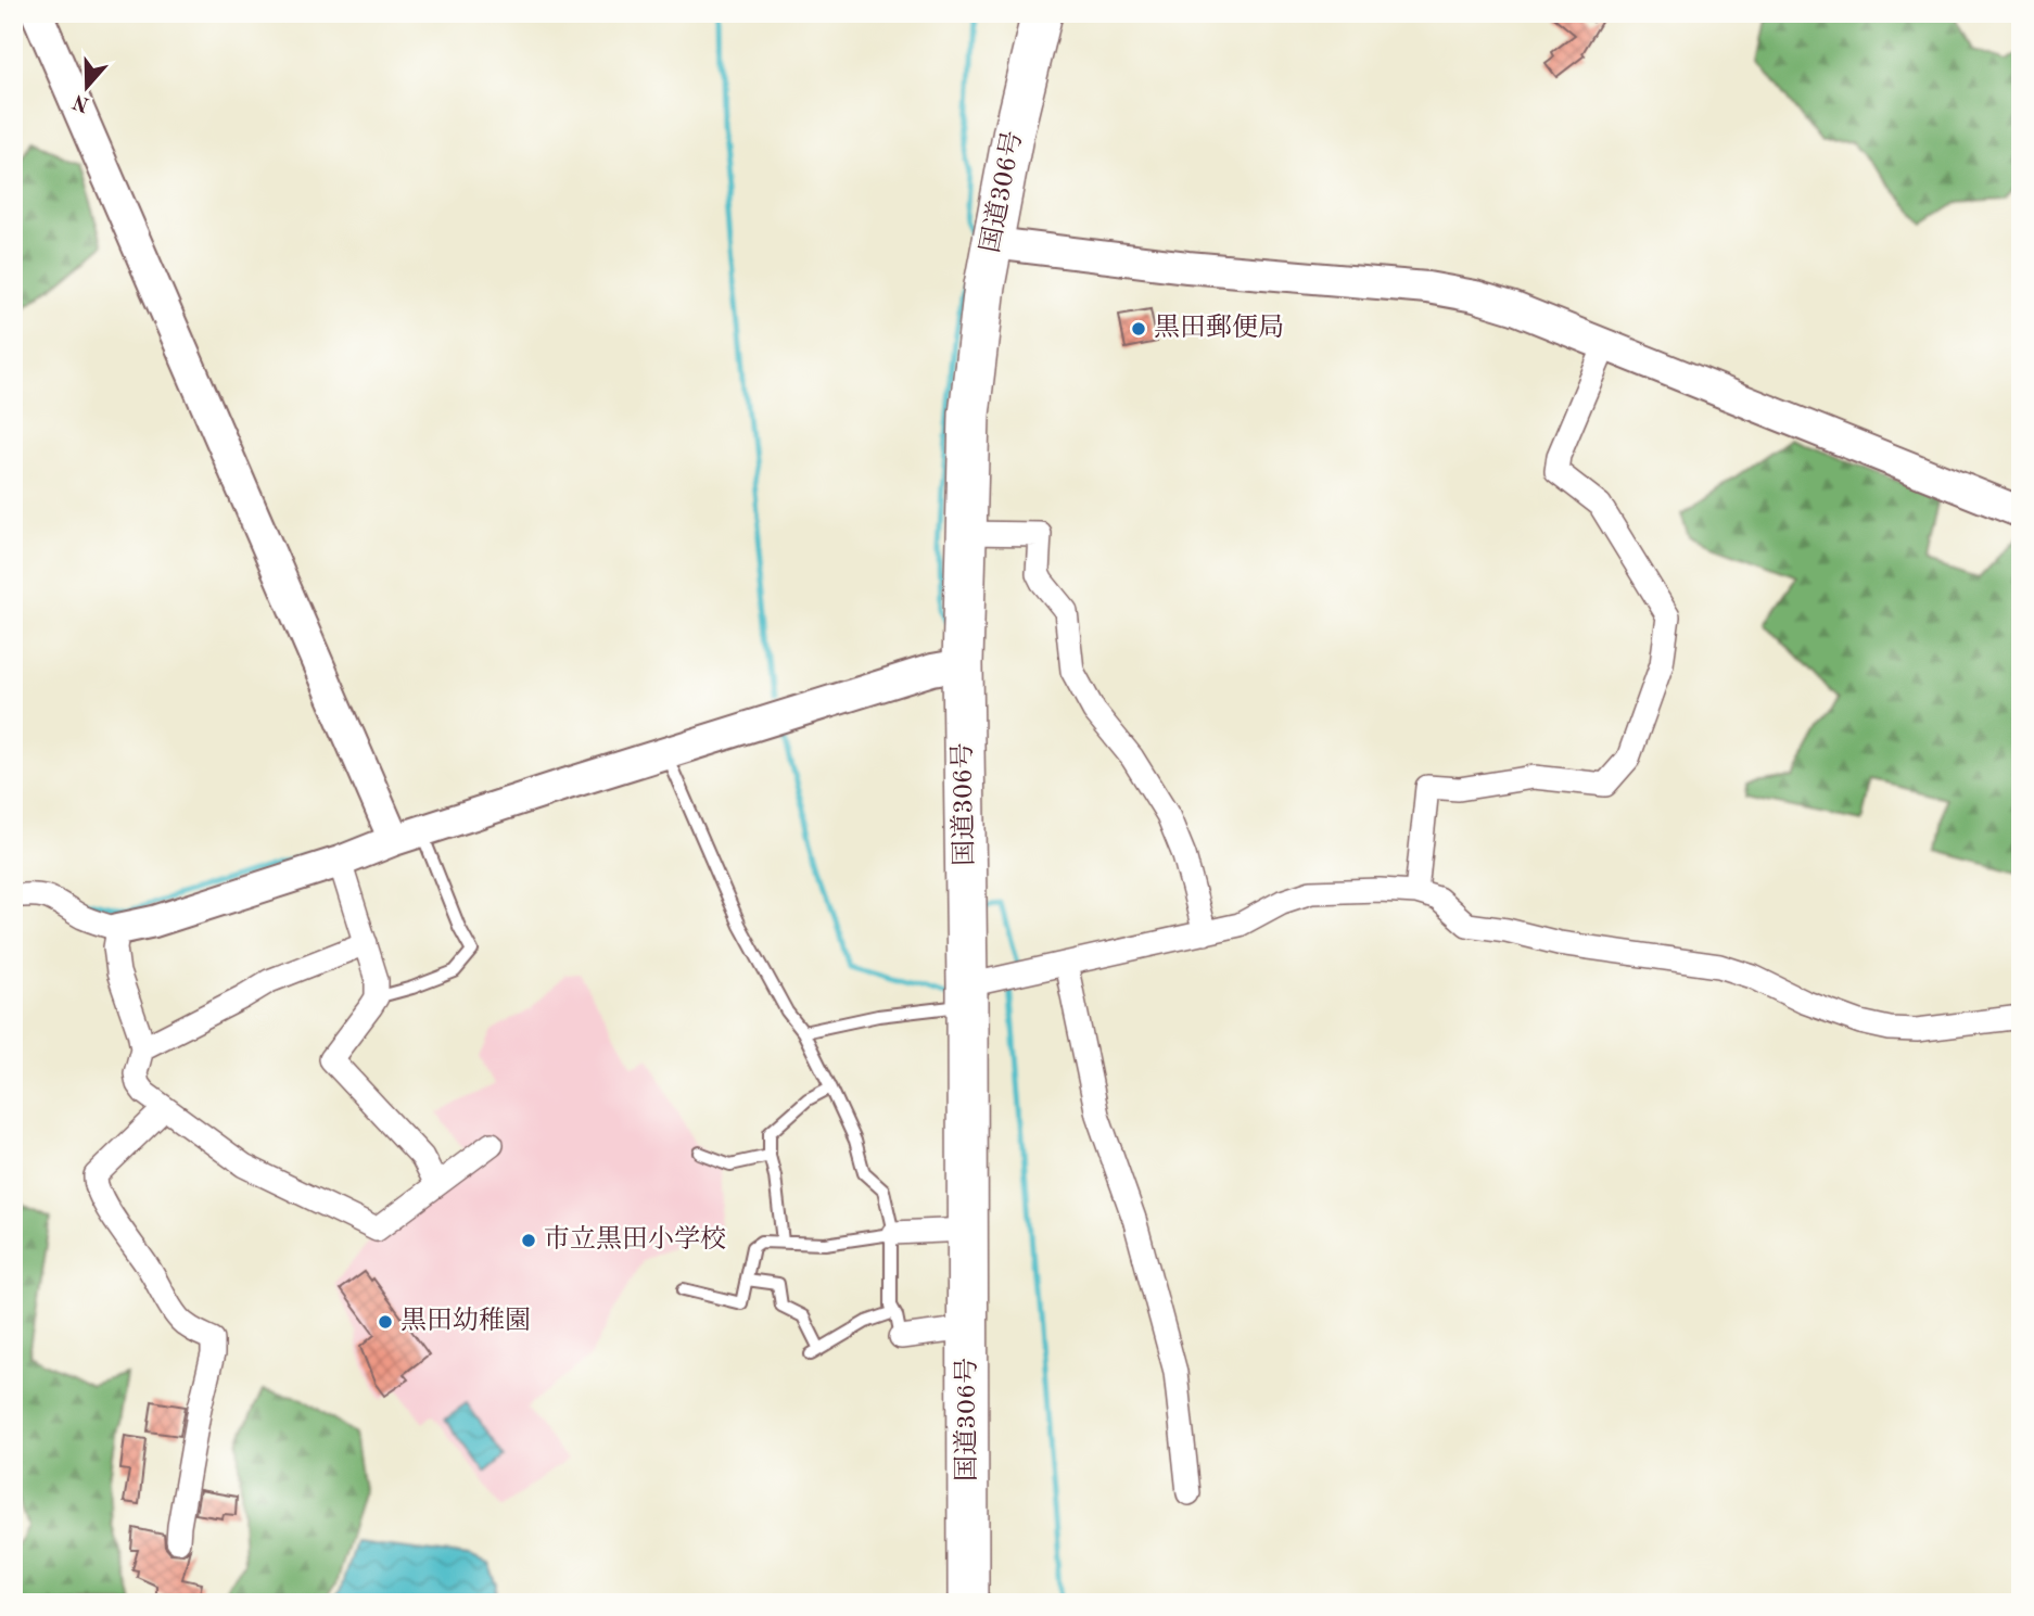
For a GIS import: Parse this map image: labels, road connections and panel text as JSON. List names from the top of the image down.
{
  "streets": {
    "highway": ["国道306号"]
  },
  "places": ["黒田郵便局", "市立黒田小学校", "黒田幼稚園"],
  "north": "bottom"
}
